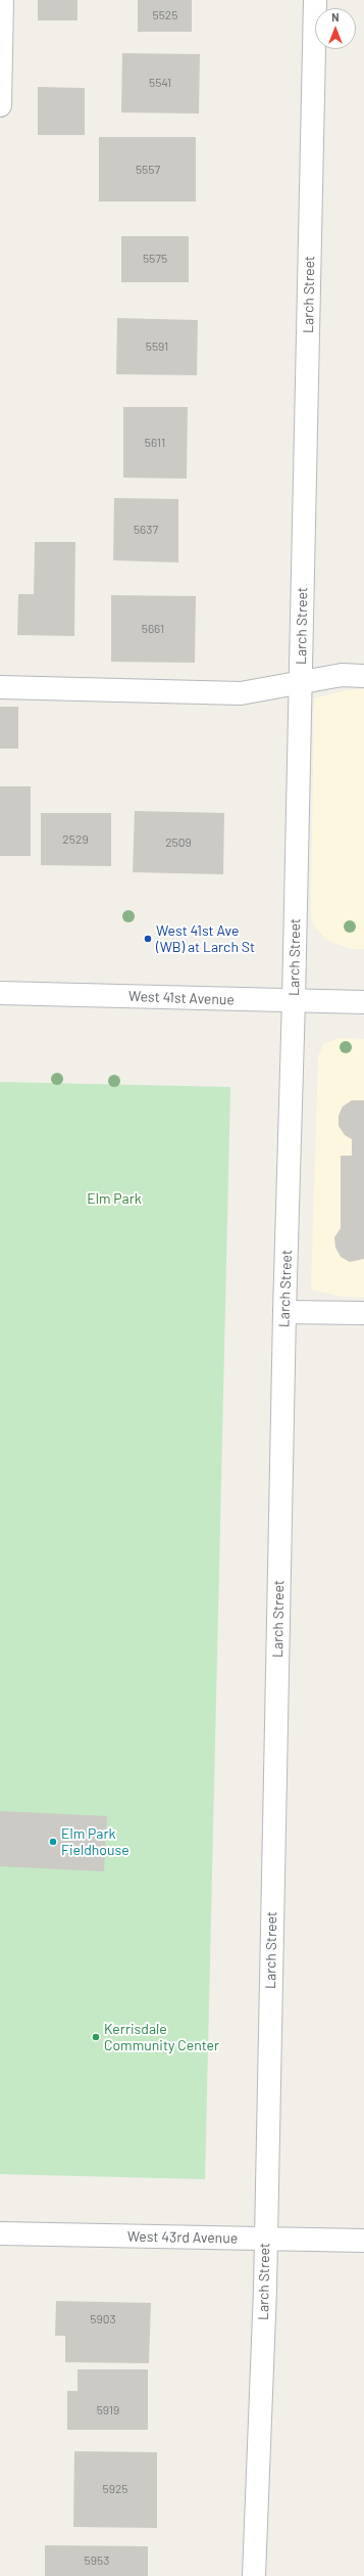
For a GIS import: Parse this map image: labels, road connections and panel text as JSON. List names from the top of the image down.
{
  "streets": {
    "street": ["Larch Street", "West 41st Avenue", "West 43rd Avenue"]
  },
  "crossings": [
    ["Larch Street", "West 41st Avenue"],
    ["Larch Street", "West 43rd Avenue"]
  ],
  "parks": ["Elm Park"],
  "places": ["West 41st Ave (WB) at Larch St", "Elm Park Fieldhouse", "Kerrisdale Community Center"],
  "house_numbers": [
    "5525",
    "5541",
    "5557",
    "5575",
    "5591",
    "5611",
    "5637",
    "5661",
    "2529",
    "2509",
    "5903",
    "5919",
    "5925",
    "5953"
  ],
  "north": "top"
}
